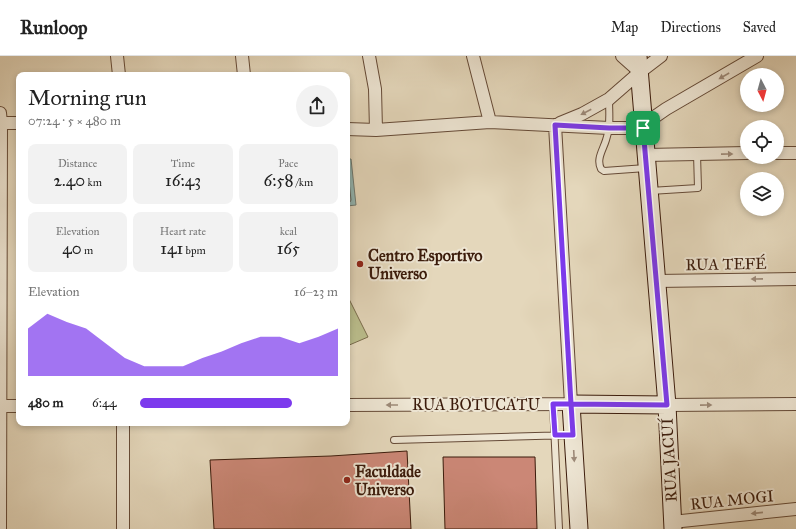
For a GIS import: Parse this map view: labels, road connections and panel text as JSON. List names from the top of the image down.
{
  "streets": {
    "main road": ["RUA BOTUCATU", "RUA JACUÍ"],
    "street": ["RUA TEFÉ", "RUA MOGI"]
  },
  "crossings": [
    ["RUA TEFÉ", "RUA JACUÍ"],
    ["RUA BOTUCATU", "RUA JACUÍ"],
    ["RUA JACUÍ", "RUA MOGI"]
  ],
  "one_way": ["RUA TEFÉ", "RUA MOGI"],
  "places": ["Centro Esportivo Universo", "Faculdade Universo"],
  "north": "bottom",
  "page": {
    "header": "Runloop",
    "nav": ["Map", "Directions", "Saved"],
    "heading": ["Morning run", "07:24 · 5 × 480 m"],
    "stats": [
      ["Distance", "2.40 km"],
      ["Time", "16:43"],
      ["Pace", "6:58 /km"],
      ["Elevation", "40 m"],
      ["Heart rate", "141 bpm"],
      ["kcal", "165"]
    ],
    "chart": ["Elevation", "16–23 m"],
    "list": [
      {
        "name": "480 m",
        "note": "6:44"
      }
    ]
  }
}
